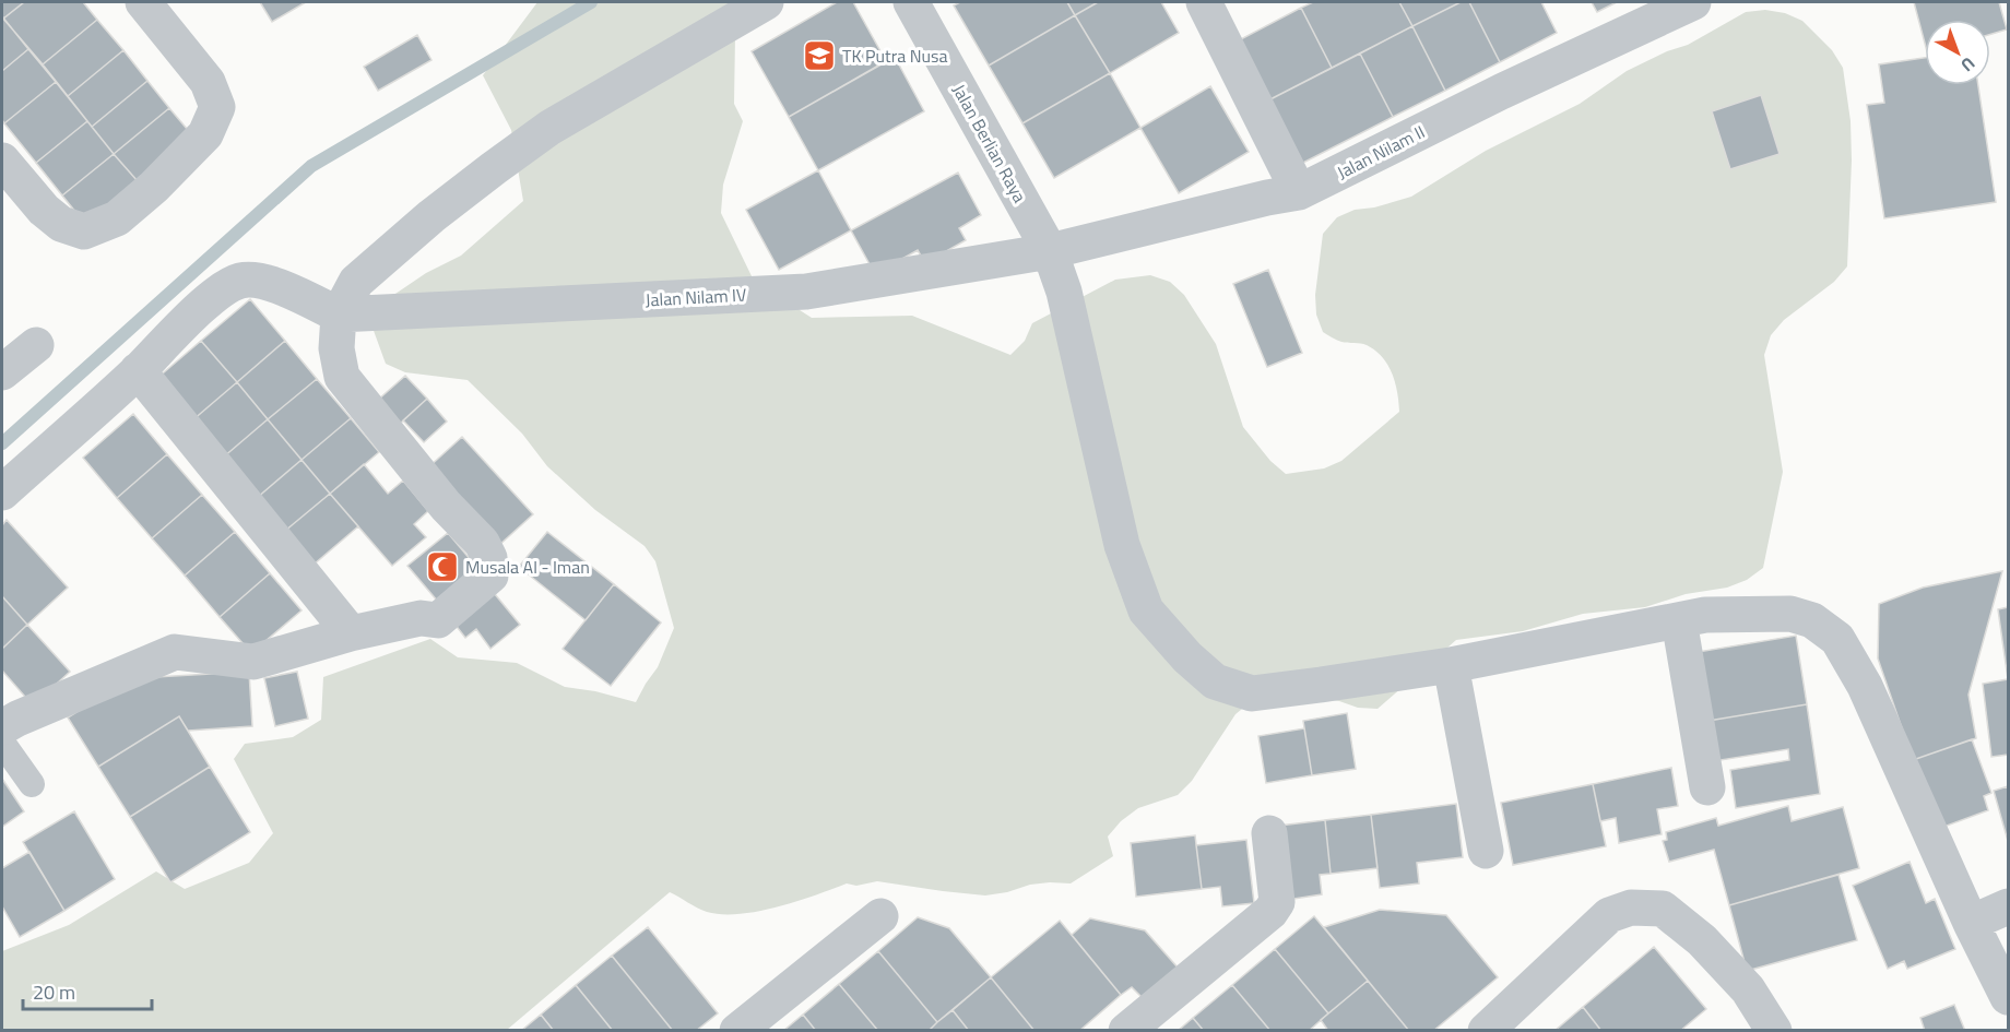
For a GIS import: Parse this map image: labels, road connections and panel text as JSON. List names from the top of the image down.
{
  "streets": {
    "street": ["Jalan Berlian Raya", "Jalan Nilam II", "Jalan Nilam IV"]
  },
  "crossings": [
    ["Jalan Berlian Raya", "Jalan Nilam II"],
    ["Jalan Berlian Raya", "Jalan Nilam IV"],
    ["Jalan Nilam II", "Jalan Nilam IV"]
  ],
  "places": {
    "school or university": ["TK Putra Nusa"],
    "mosque": ["Musala Al - Iman"]
  },
  "scale_bar": "20 m",
  "north": "bottom right"
}
